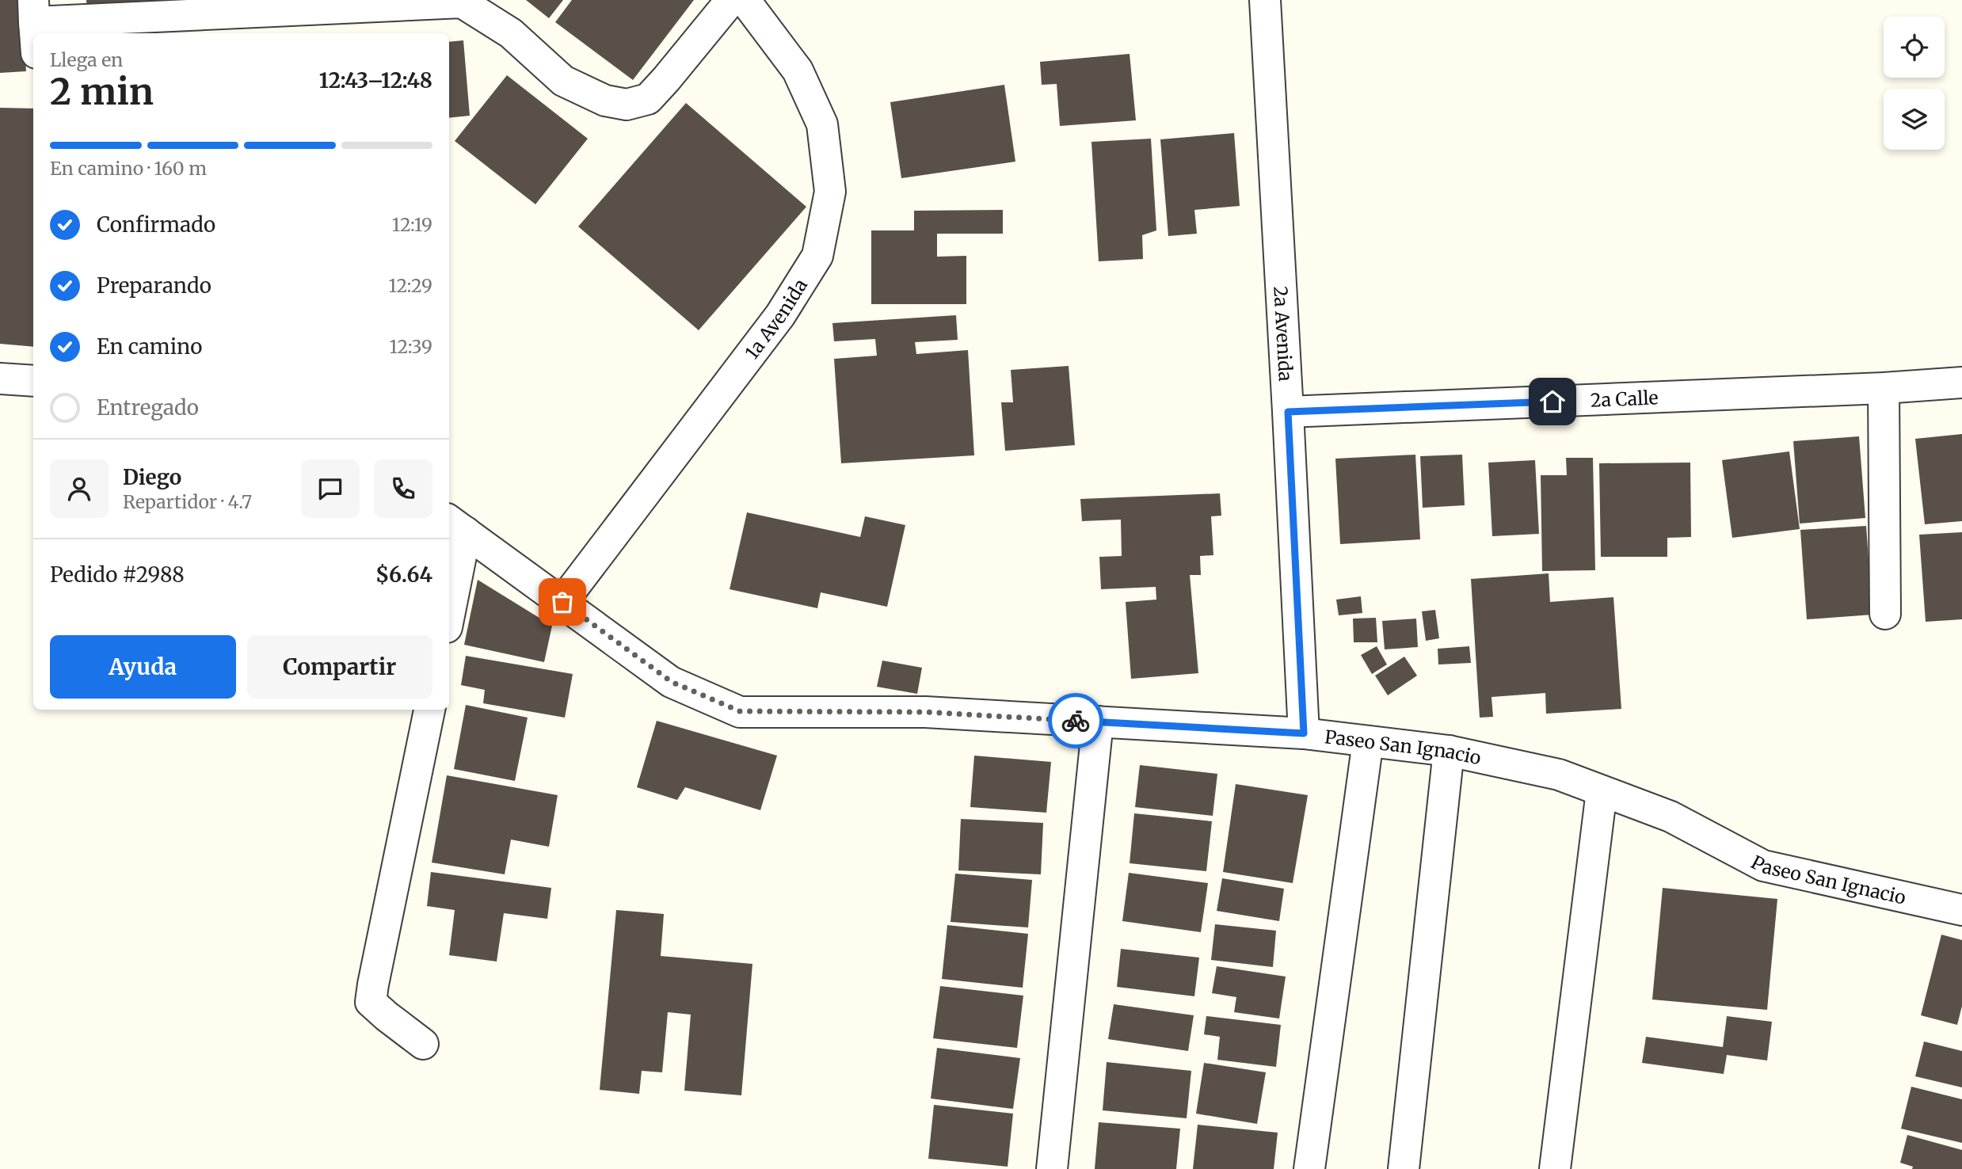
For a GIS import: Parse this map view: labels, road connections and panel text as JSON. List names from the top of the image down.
{
  "streets": {
    "street": [
      "1a Avenida",
      "2a Avenida",
      "2a Calle",
      "Paseo San Ignacio"
    ]
  },
  "crossings": [
    ["1a Avenida", "Paseo San Ignacio"],
    ["2a Avenida", "2a Calle"],
    ["2a Avenida", "Paseo San Ignacio"]
  ],
  "page": {
    "heading": ["2 min", "Llega en", "12:43–12:48"],
    "panel": [
      "Diego",
      "Repartidor · 4.7",
      "Pedido #2988",
      "$6.64"
    ],
    "bar": "En camino · 160 m",
    "list": [
      ["Confirmado", "12:19"],
      ["Preparando", "12:29"],
      ["En camino", "12:39"],
      "Entregado"
    ],
    "buttons": ["Ayuda", "Compartir"]
  }
}
